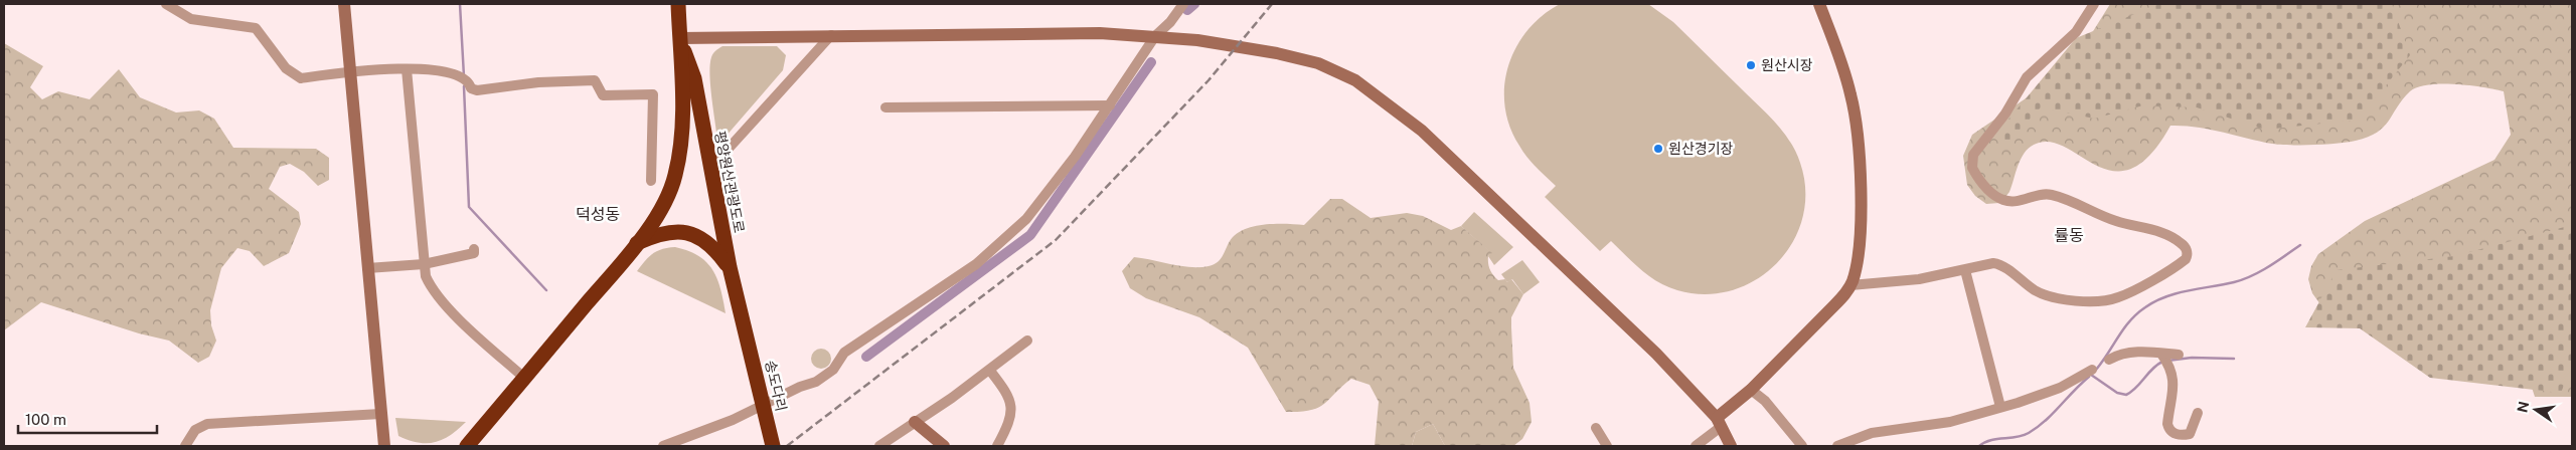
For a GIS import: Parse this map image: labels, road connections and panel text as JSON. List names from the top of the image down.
{
  "streets": {
    "highway": ["평양원산관광도로", "송도다리"]
  },
  "crossings": [
    ["평양원산관광도로", "송도다리"]
  ],
  "districts": ["덕성동", "률동"],
  "places": ["원산시장", "원산경기장"],
  "scale_bar": "100 m",
  "north": "left"
}
